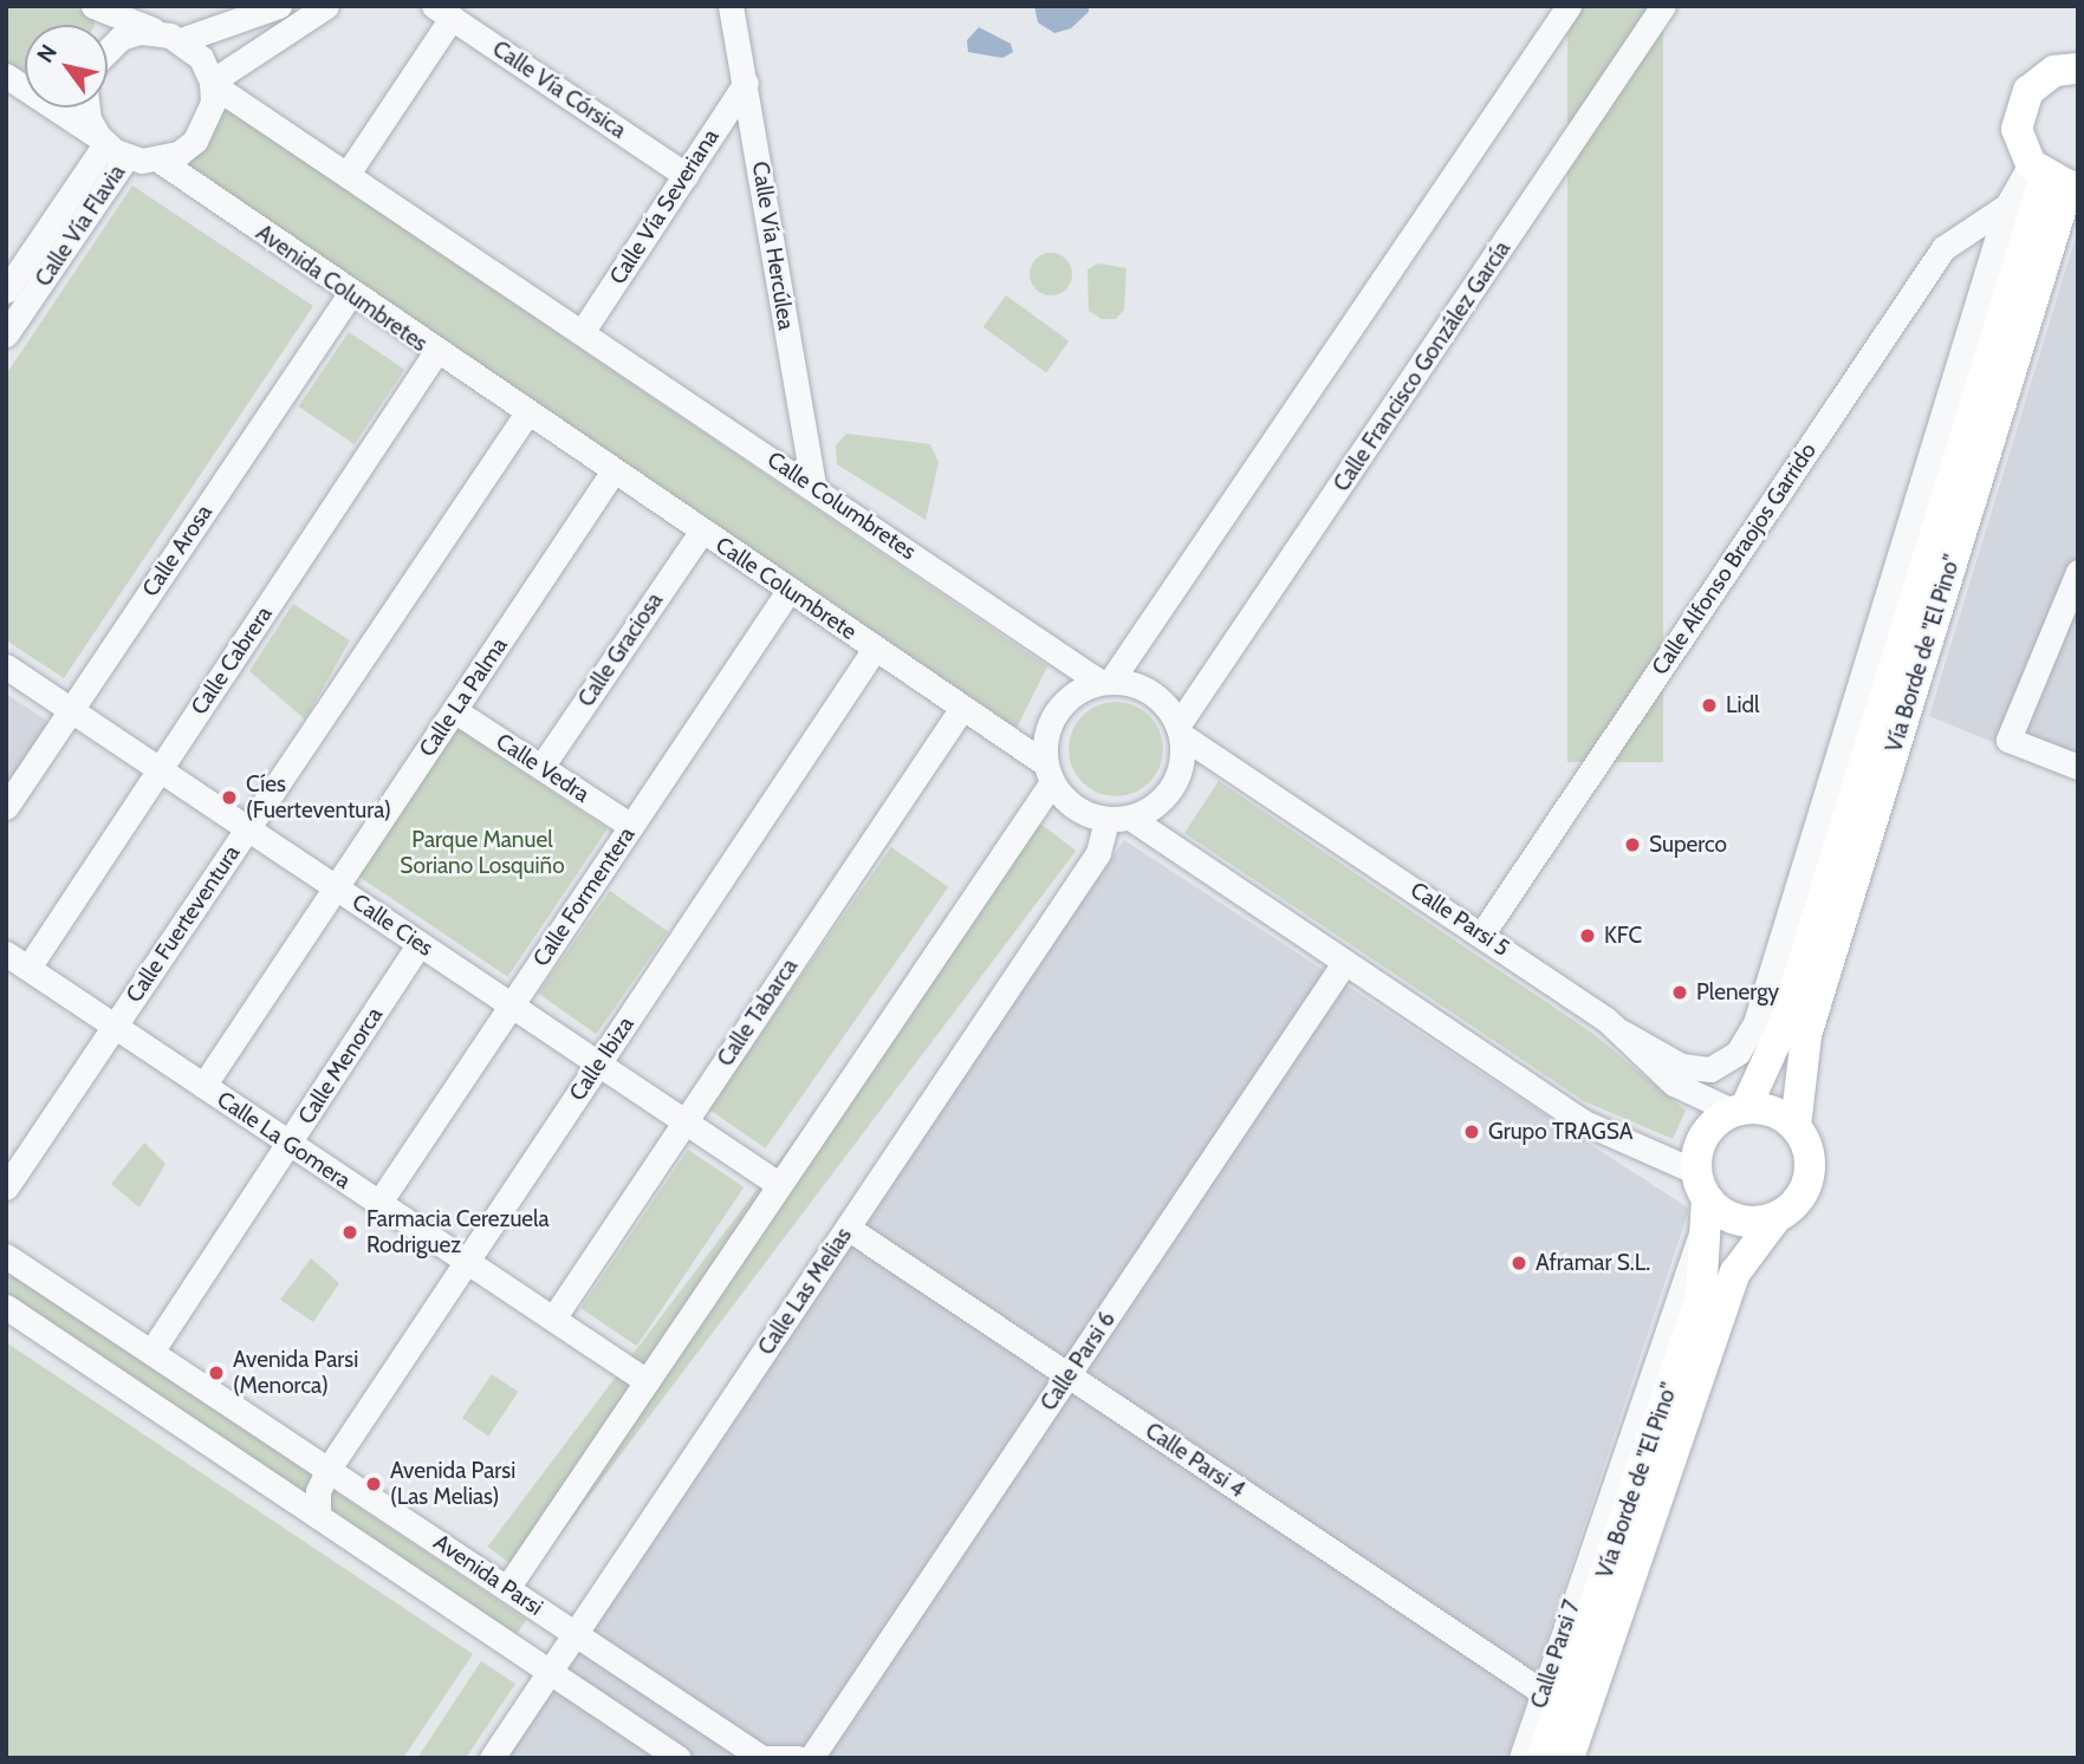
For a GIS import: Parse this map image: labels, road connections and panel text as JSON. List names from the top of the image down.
{
  "streets": {
    "main road": ["Vía Borde de \"El Pino\""],
    "street": [
      "Calle Vía Córsica",
      "Calle Vía Severiana",
      "Calle Vía Flavia",
      "Calle Vía Hercúlea",
      "Avenida Columbretes",
      "Calle Francisco González García",
      "Calle Columbretes",
      "Calle Arosa",
      "Calle Alfonso Braojos Garrido",
      "Calle Columbrete",
      "Calle Graciosa",
      "Calle Cabrera",
      "Calle La Palma",
      "Calle Vedra",
      "Calle Formentera",
      "Calle Parsi 5",
      "Calle Fuerteventura",
      "Calle Cies",
      "Calle Tabarca",
      "Calle Ibiza",
      "Calle Menorca",
      "Calle La Gomera",
      "Calle Las Melias",
      "Calle Parsi 6",
      "Calle Parsi 4",
      "Avenida Parsi",
      "Calle Parsi 7"
    ]
  },
  "crossings": [
    ["Calle Vía Córsica", "Calle Vía Severiana"],
    ["Calle Vía Severiana", "Calle Vía Hercúlea"],
    ["Calle Vía Severiana", "Calle Columbretes"],
    ["Calle Vía Hercúlea", "Calle Columbretes"],
    ["Avenida Columbretes", "Calle Arosa"],
    ["Avenida Columbretes", "Calle Columbrete"],
    ["Avenida Columbretes", "Calle Cabrera"],
    ["Avenida Columbretes", "Calle Fuerteventura"],
    ["Calle Francisco González García", "Calle Columbretes"],
    ["Calle Francisco González García", "Calle Columbrete"],
    ["Calle Francisco González García", "Calle Parsi 5"],
    ["Calle Francisco González García", "Calle Las Melias"],
    ["Calle Columbretes", "Calle Columbrete"],
    ["Calle Columbretes", "Calle Parsi 5"],
    ["Calle Columbretes", "Calle Las Melias"],
    ["Calle Arosa", "Calle Cies"],
    ["Calle Alfonso Braojos Garrido", "Calle Parsi 5"],
    ["Calle Columbrete", "Calle Graciosa"],
    ["Calle Columbrete", "Calle La Palma"],
    ["Calle Columbrete", "Calle Formentera"],
    ["Calle Columbrete", "Calle Parsi 5"],
    ["Calle Columbrete", "Calle Fuerteventura"],
    ["Calle Columbrete", "Calle Tabarca"],
    ["Calle Columbrete", "Calle Ibiza"],
    ["Calle Columbrete", "Calle Las Melias"],
    ["Calle Graciosa", "Calle Vedra"],
    ["Vía Borde de \"El Pino\"", "Calle Parsi 5"],
    ["Vía Borde de \"El Pino\"", "Calle Parsi 7"],
    ["Calle Cabrera", "Calle Cies"],
    ["Calle Cabrera", "Calle La Gomera"],
    ["Calle La Palma", "Calle Vedra"],
    ["Calle La Palma", "Calle Cies"],
    ["Calle La Palma", "Calle La Gomera"],
    ["Calle Vedra", "Calle Formentera"],
    ["Calle Formentera", "Calle Cies"],
    ["Calle Formentera", "Calle La Gomera"],
    ["Calle Parsi 5", "Calle Las Melias"],
    ["Calle Parsi 5", "Calle Parsi 7"],
    ["Calle Fuerteventura", "Calle Cies"],
    ["Calle Fuerteventura", "Calle La Gomera"],
    ["Calle Cies", "Calle Tabarca"],
    ["Calle Cies", "Calle Ibiza"],
    ["Calle Cies", "Calle Menorca"],
    ["Calle Tabarca", "Calle La Gomera"],
    ["Calle Ibiza", "Calle La Gomera"],
    ["Calle Ibiza", "Avenida Parsi"],
    ["Calle Menorca", "Calle La Gomera"],
    ["Calle Menorca", "Avenida Parsi"],
    ["Calle Las Melias", "Calle Parsi 4"],
    ["Calle Las Melias", "Avenida Parsi"],
    ["Calle Parsi 6", "Calle Parsi 4"],
    ["Calle Parsi 4", "Calle Parsi 7"]
  ],
  "parks": ["Parque Manuel Soriano Losquiño"],
  "places": [
    "Lidl",
    "Cíes (Fuerteventura)",
    "Superco",
    "KFC",
    "Plenergy",
    "Grupo TRAGSA",
    "Farmacia Cerezuela Rodriguez",
    "Aframar S.L.",
    "Avenida Parsi (Menorca)",
    "Avenida Parsi (Las Melias)"
  ],
  "north": "top left"
}
